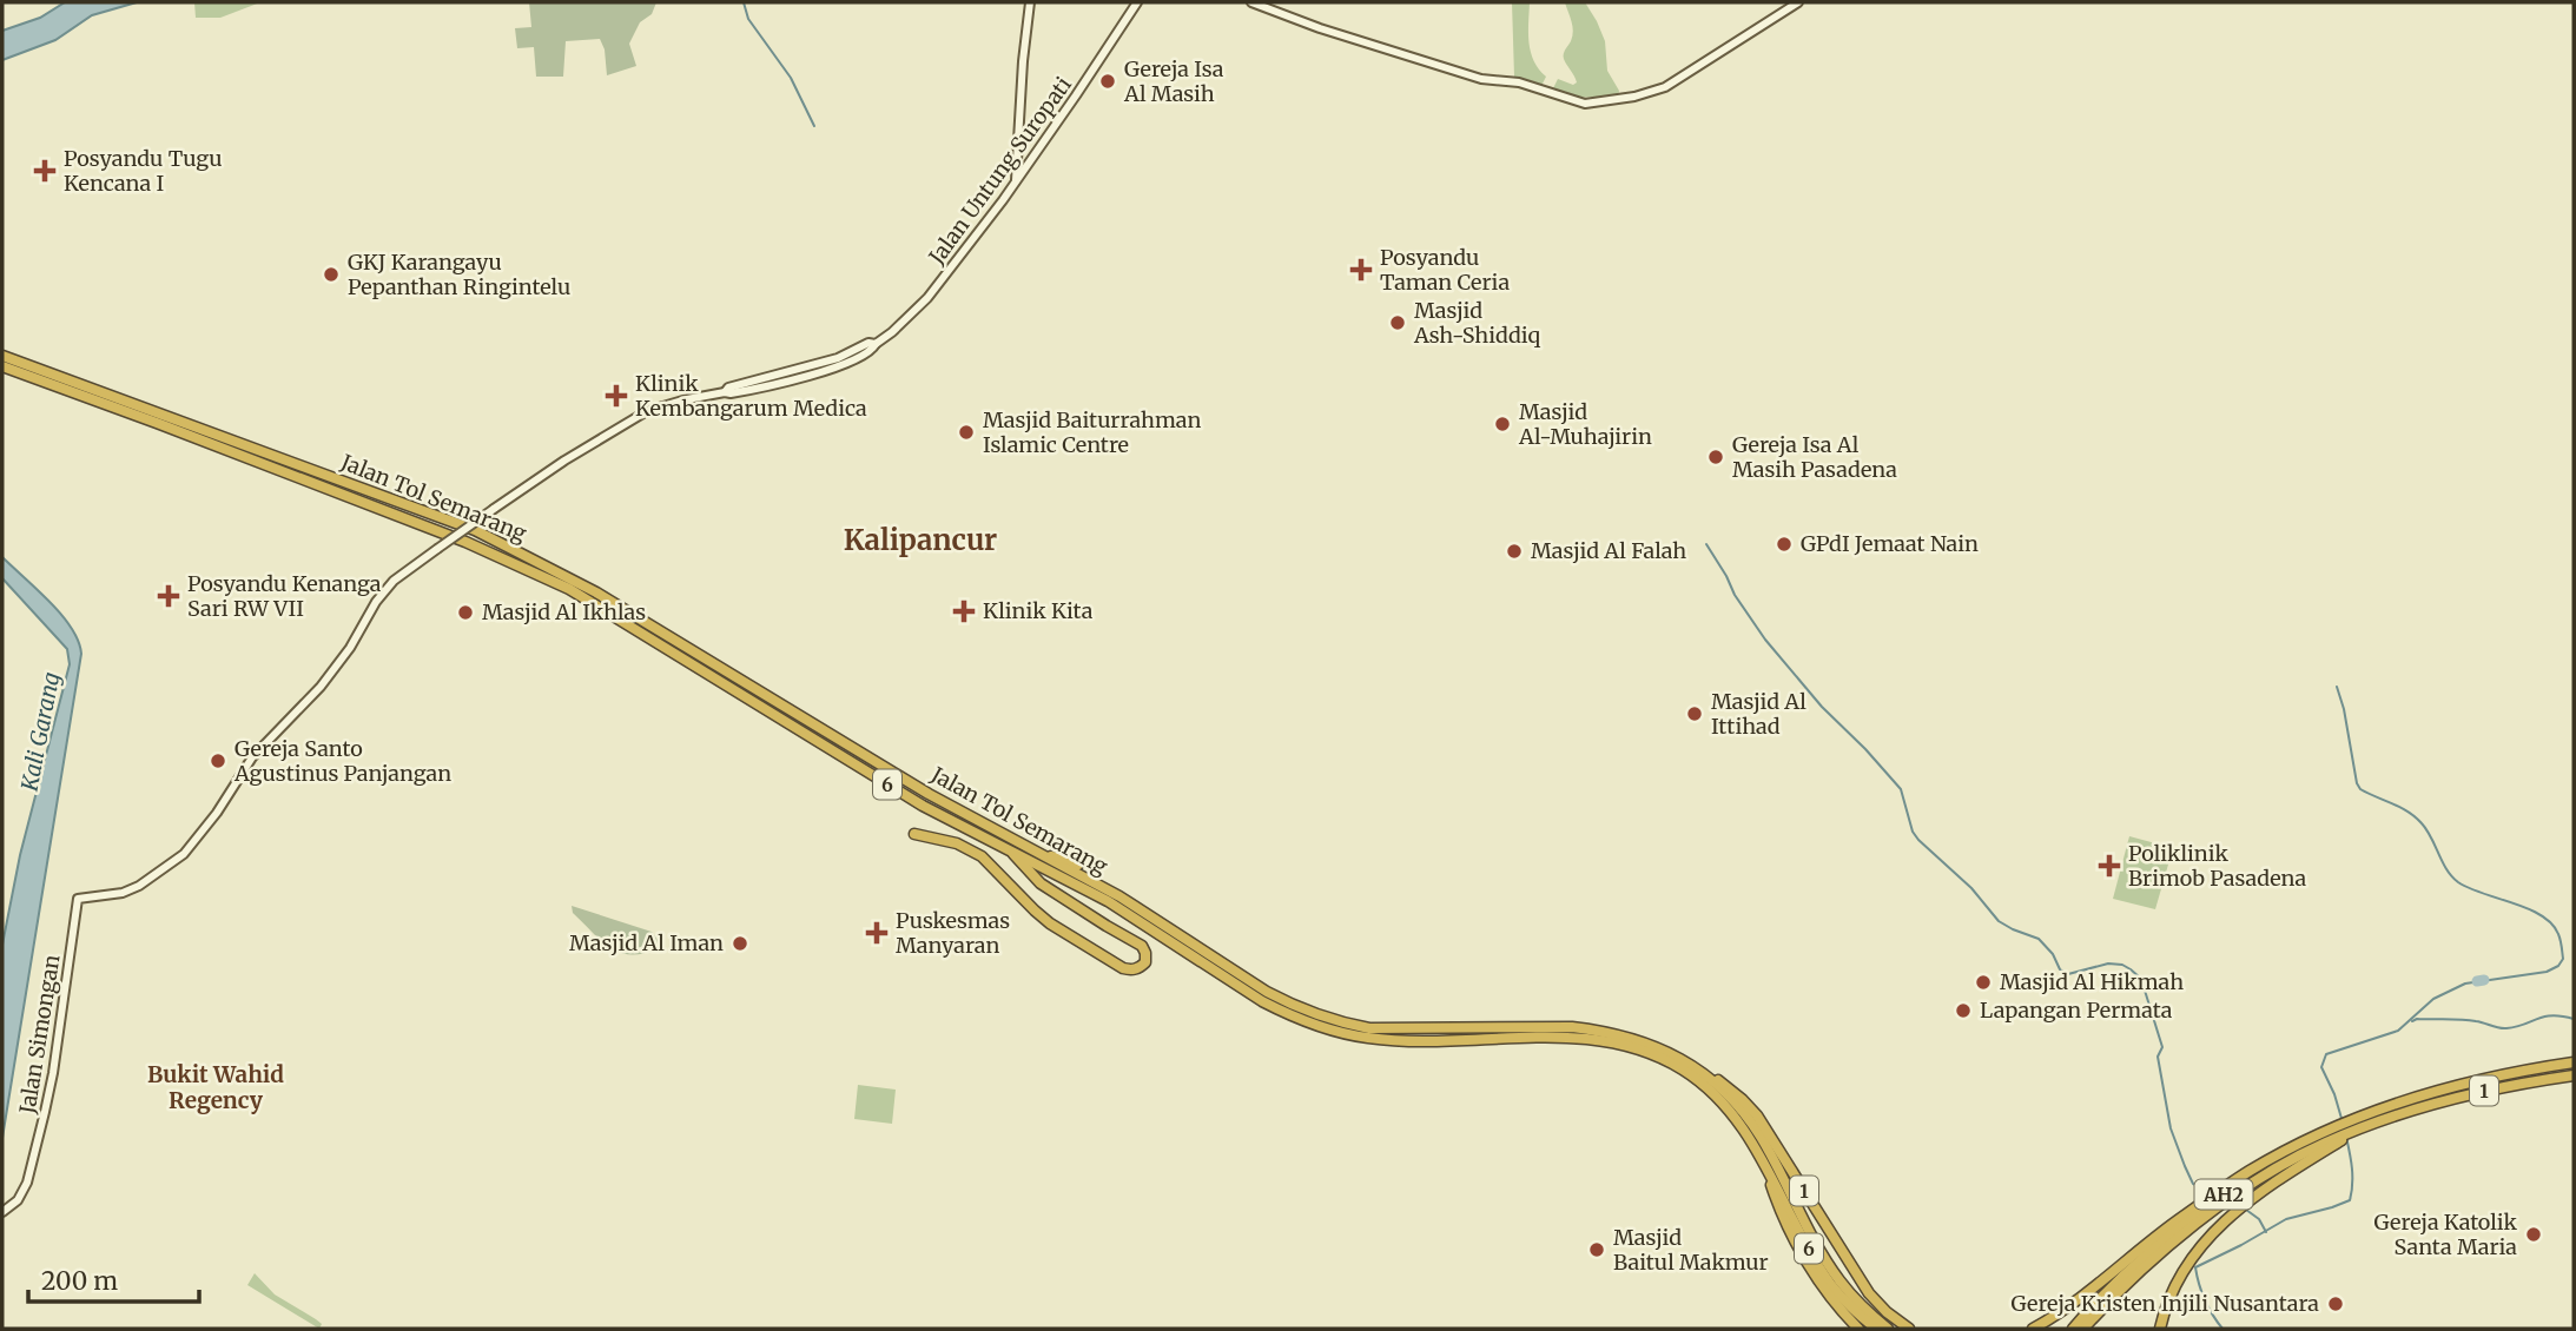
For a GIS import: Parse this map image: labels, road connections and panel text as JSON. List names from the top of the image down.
{
  "streets": {
    "highway": ["Jalan Tol Semarang", "6", "1"],
    "main road": ["Jalan Untung Suropati", "Jalan Simongan"]
  },
  "crossings": [
    ["Jalan Untung Suropati", "Jalan Simongan"],
    ["Jalan Tol Semarang", "1"]
  ],
  "districts": ["Kalipancur", "Bukit Wahid Regency"],
  "water": ["Kali Garang"],
  "places": {
    "other": [
      "Gereja Isa Al Masih",
      "GKJ Karangayu Pepanthan Ringintelu",
      "Masjid Ash-Shiddiq",
      "Masjid Al-Muhajirin",
      "Masjid Baiturrahman Islamic Centre",
      "Gereja Isa Al Masih Pasadena",
      "GPdI Jemaat Nain",
      "Masjid Al Falah",
      "Masjid Al Ikhlas",
      "Masjid Al Ittihad",
      "Gereja Santo Agustinus Panjangan",
      "Masjid Al Iman",
      "Masjid Al Hikmah",
      "Lapangan Permata",
      "Gereja Katolik Santa Maria",
      "Masjid Baitul Makmur",
      "Gereja Kristen Injili Nusantara"
    ],
    "health": [
      "Posyandu Tugu Kencana I",
      "Posyandu Taman Ceria",
      "Klinik Kembangarum Medica",
      "Posyandu Kenanga Sari RW VII",
      "Klinik Kita",
      "Poliklinik Brimob Pasadena",
      "Puskesmas Manyaran"
    ]
  },
  "scale_bar": "200 m"
}
